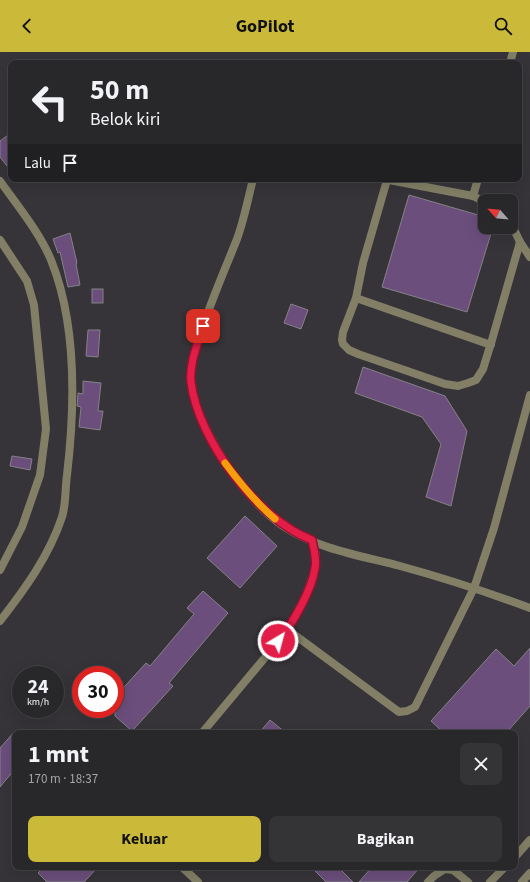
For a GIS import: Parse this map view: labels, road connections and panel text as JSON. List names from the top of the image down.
{
  "north": "top left",
  "page": {
    "header": "GoPilot",
    "turn": ["50 m", "Belok kiri"],
    "then": "Lalu",
    "speed": "24 km/h",
    "limit": "30",
    "heading": ["1 mnt", "170 m · 18:37"],
    "buttons": ["Keluar", "Bagikan"]
  }
}
